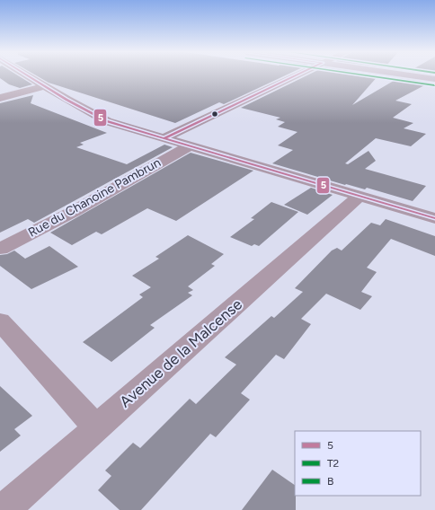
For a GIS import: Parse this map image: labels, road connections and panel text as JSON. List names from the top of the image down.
{
  "streets": {
    "street": ["Rue du Chanoine Pambrun", "Avenue de la Malcense"]
  },
  "lines": ["transit line 5", "transit line T2"],
  "legend": ["5", "T2", "B"]
}
